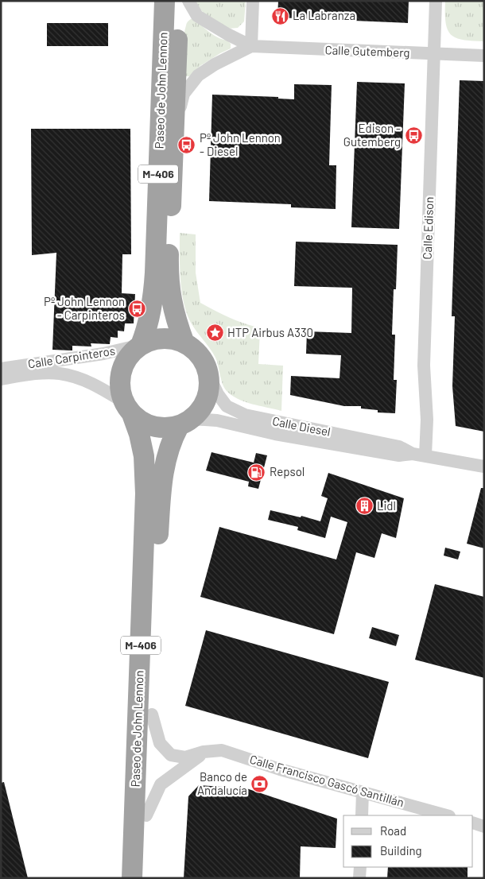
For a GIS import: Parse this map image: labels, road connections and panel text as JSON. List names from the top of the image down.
{
  "streets": {
    "highway": ["Paseo de John Lennon", "M-406"],
    "street": [
      "Calle Gutemberg",
      "Calle Edison",
      "Calle Carpinteros",
      "Calle Diesel",
      "Calle Francisco Gascó Santillán"
    ]
  },
  "crossings": [
    ["Calle Gutemberg", "Calle Edison"],
    ["Paseo de John Lennon", "M-406"],
    ["Paseo de John Lennon", "Calle Carpinteros"],
    ["Paseo de John Lennon", "Calle Diesel"],
    ["Paseo de John Lennon", "Calle Francisco Gascó Santillán"],
    ["M-406", "Calle Carpinteros"],
    ["M-406", "Calle Diesel"],
    ["Calle Edison", "Calle Diesel"],
    ["Calle Carpinteros", "Calle Diesel"]
  ],
  "places": {
    "restaurant": ["La Labranza"],
    "bus stop": ["Edison - Gutemberg", "Pº John Lennon - Diesel", "Pº John Lennon - Carpinteros"],
    "place": ["HTP Airbus A330"],
    "fuel station": ["Repsol"],
    "building": ["Lidl"],
    "bank": ["Banco de Andalucía"]
  },
  "legend": ["Road", "Building"]
}
